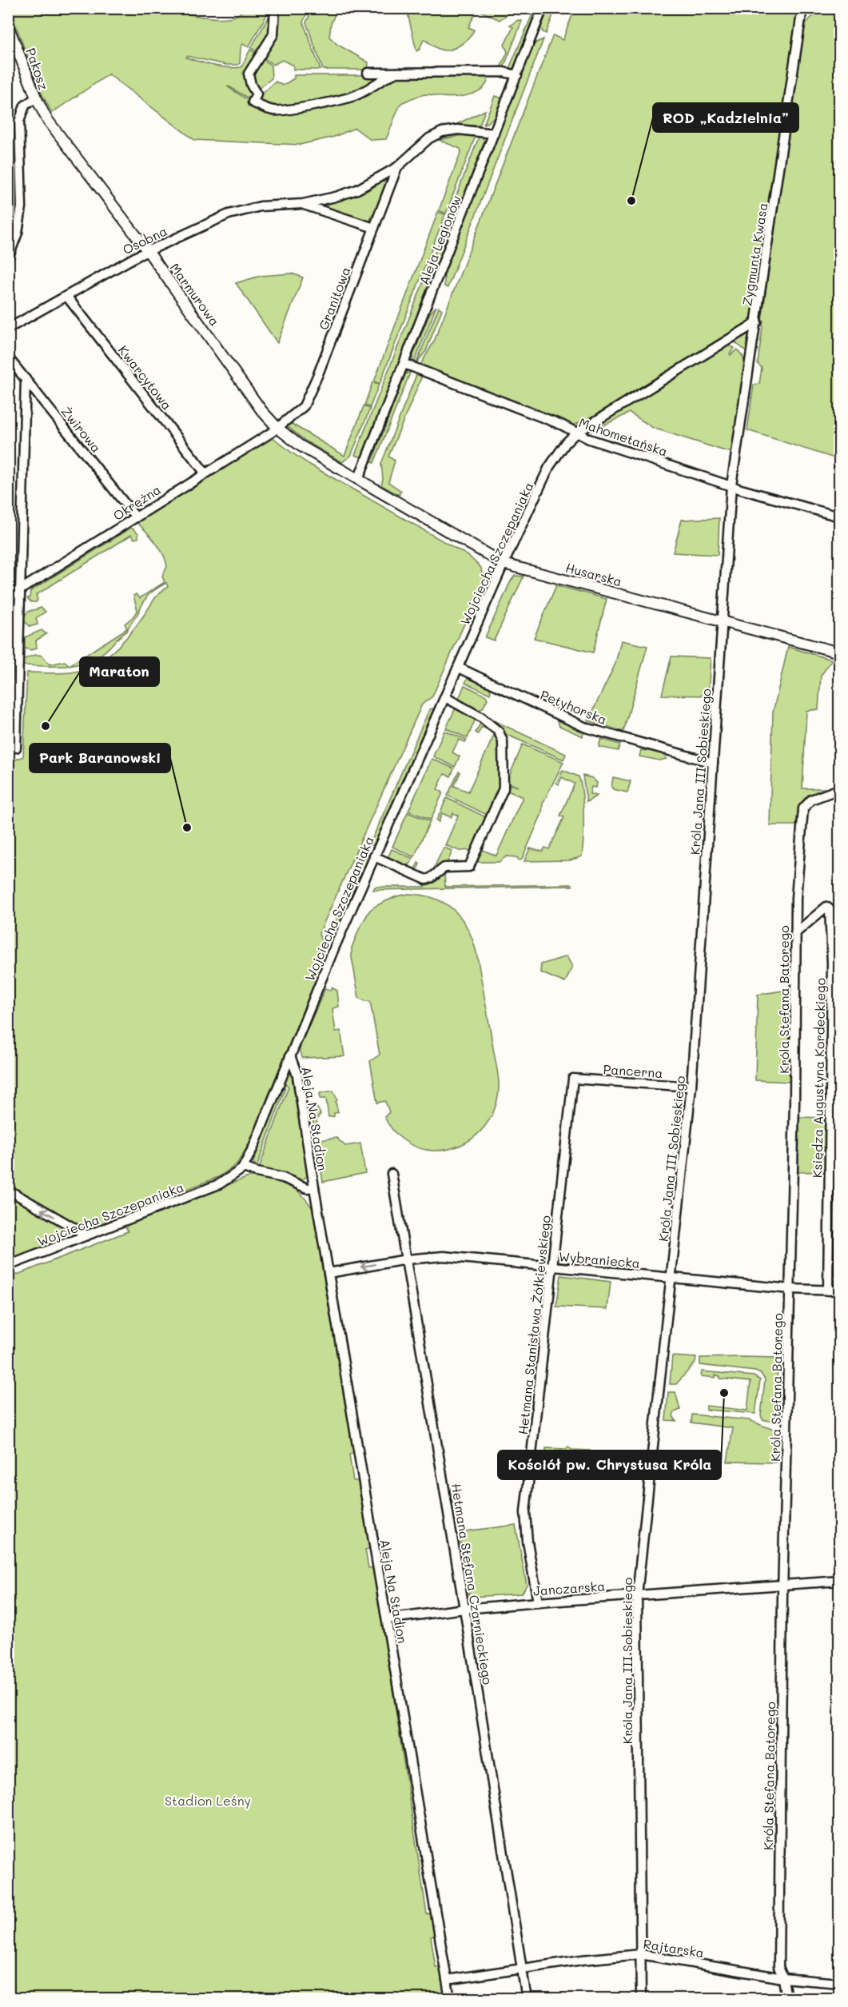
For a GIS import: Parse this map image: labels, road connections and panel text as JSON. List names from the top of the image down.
{
  "streets": {
    "main road": ["Pakosz", "Marmurowa", "Husarska"],
    "street": [
      "Osobna",
      "Aleja Legionów",
      "Zygmunta Kwasa",
      "Granitowa",
      "Kwarcytowa",
      "Żwirowa",
      "Mahometańska",
      "Okrężna",
      "Wojciecha Szczepaniaka",
      "Petyhorska",
      "Króla Jana III Sobieskiego",
      "Króla Stefana Batorego",
      "Pancerna",
      "Księdza Augustyna Kordeckiego",
      "Aleja Na Stadion",
      "Wybraniecka",
      "Hetmana Stanisława Żółkiewskiego",
      "Hetmana Stefana Czarnieckiego",
      "Janczarska",
      "Rajtarska"
    ]
  },
  "crossings": [
    ["Pakosz", "Marmurowa"],
    ["Osobna", "Aleja Legionów"],
    ["Osobna", "Marmurowa"],
    ["Osobna", "Granitowa"],
    ["Osobna", "Kwarcytowa"],
    ["Aleja Legionów", "Marmurowa"],
    ["Aleja Legionów", "Mahometańska"],
    ["Aleja Legionów", "Husarska"],
    ["Zygmunta Kwasa", "Mahometańska"],
    ["Zygmunta Kwasa", "Wojciecha Szczepaniaka"],
    ["Zygmunta Kwasa", "Króla Jana III Sobieskiego"],
    ["Marmurowa", "Granitowa"],
    ["Marmurowa", "Okrężna"],
    ["Marmurowa", "Husarska"],
    ["Granitowa", "Okrężna"],
    ["Kwarcytowa", "Okrężna"],
    ["Żwirowa", "Okrężna"],
    ["Mahometańska", "Wojciecha Szczepaniaka"],
    ["Mahometańska", "Króla Jana III Sobieskiego"],
    ["Wojciecha Szczepaniaka", "Husarska"],
    ["Wojciecha Szczepaniaka", "Petyhorska"],
    ["Wojciecha Szczepaniaka", "Aleja Na Stadion"],
    ["Husarska", "Króla Jana III Sobieskiego"],
    ["Petyhorska", "Króla Jana III Sobieskiego"],
    ["Króla Jana III Sobieskiego", "Pancerna"],
    ["Króla Jana III Sobieskiego", "Wybraniecka"],
    ["Króla Jana III Sobieskiego", "Janczarska"],
    ["Króla Jana III Sobieskiego", "Rajtarska"],
    ["Króla Stefana Batorego", "Księdza Augustyna Kordeckiego"],
    ["Króla Stefana Batorego", "Wybraniecka"],
    ["Króla Stefana Batorego", "Janczarska"],
    ["Króla Stefana Batorego", "Rajtarska"],
    ["Pancerna", "Hetmana Stanisława Żółkiewskiego"],
    ["Księdza Augustyna Kordeckiego", "Wybraniecka"],
    ["Aleja Na Stadion", "Wybraniecka"],
    ["Aleja Na Stadion", "Janczarska"],
    ["Aleja Na Stadion", "Rajtarska"],
    ["Wybraniecka", "Hetmana Stanisława Żółkiewskiego"],
    ["Wybraniecka", "Hetmana Stefana Czarnieckiego"],
    ["Hetmana Stanisława Żółkiewskiego", "Janczarska"],
    ["Hetmana Stefana Czarnieckiego", "Janczarska"],
    ["Hetmana Stefana Czarnieckiego", "Rajtarska"]
  ],
  "parks": ["Stadion Leśny"],
  "places": [
    "ROD „Kadzielnia”",
    "Maraton",
    "Park Baranowski",
    "Kościół pw. Chrystusa Króla"
  ]
}
